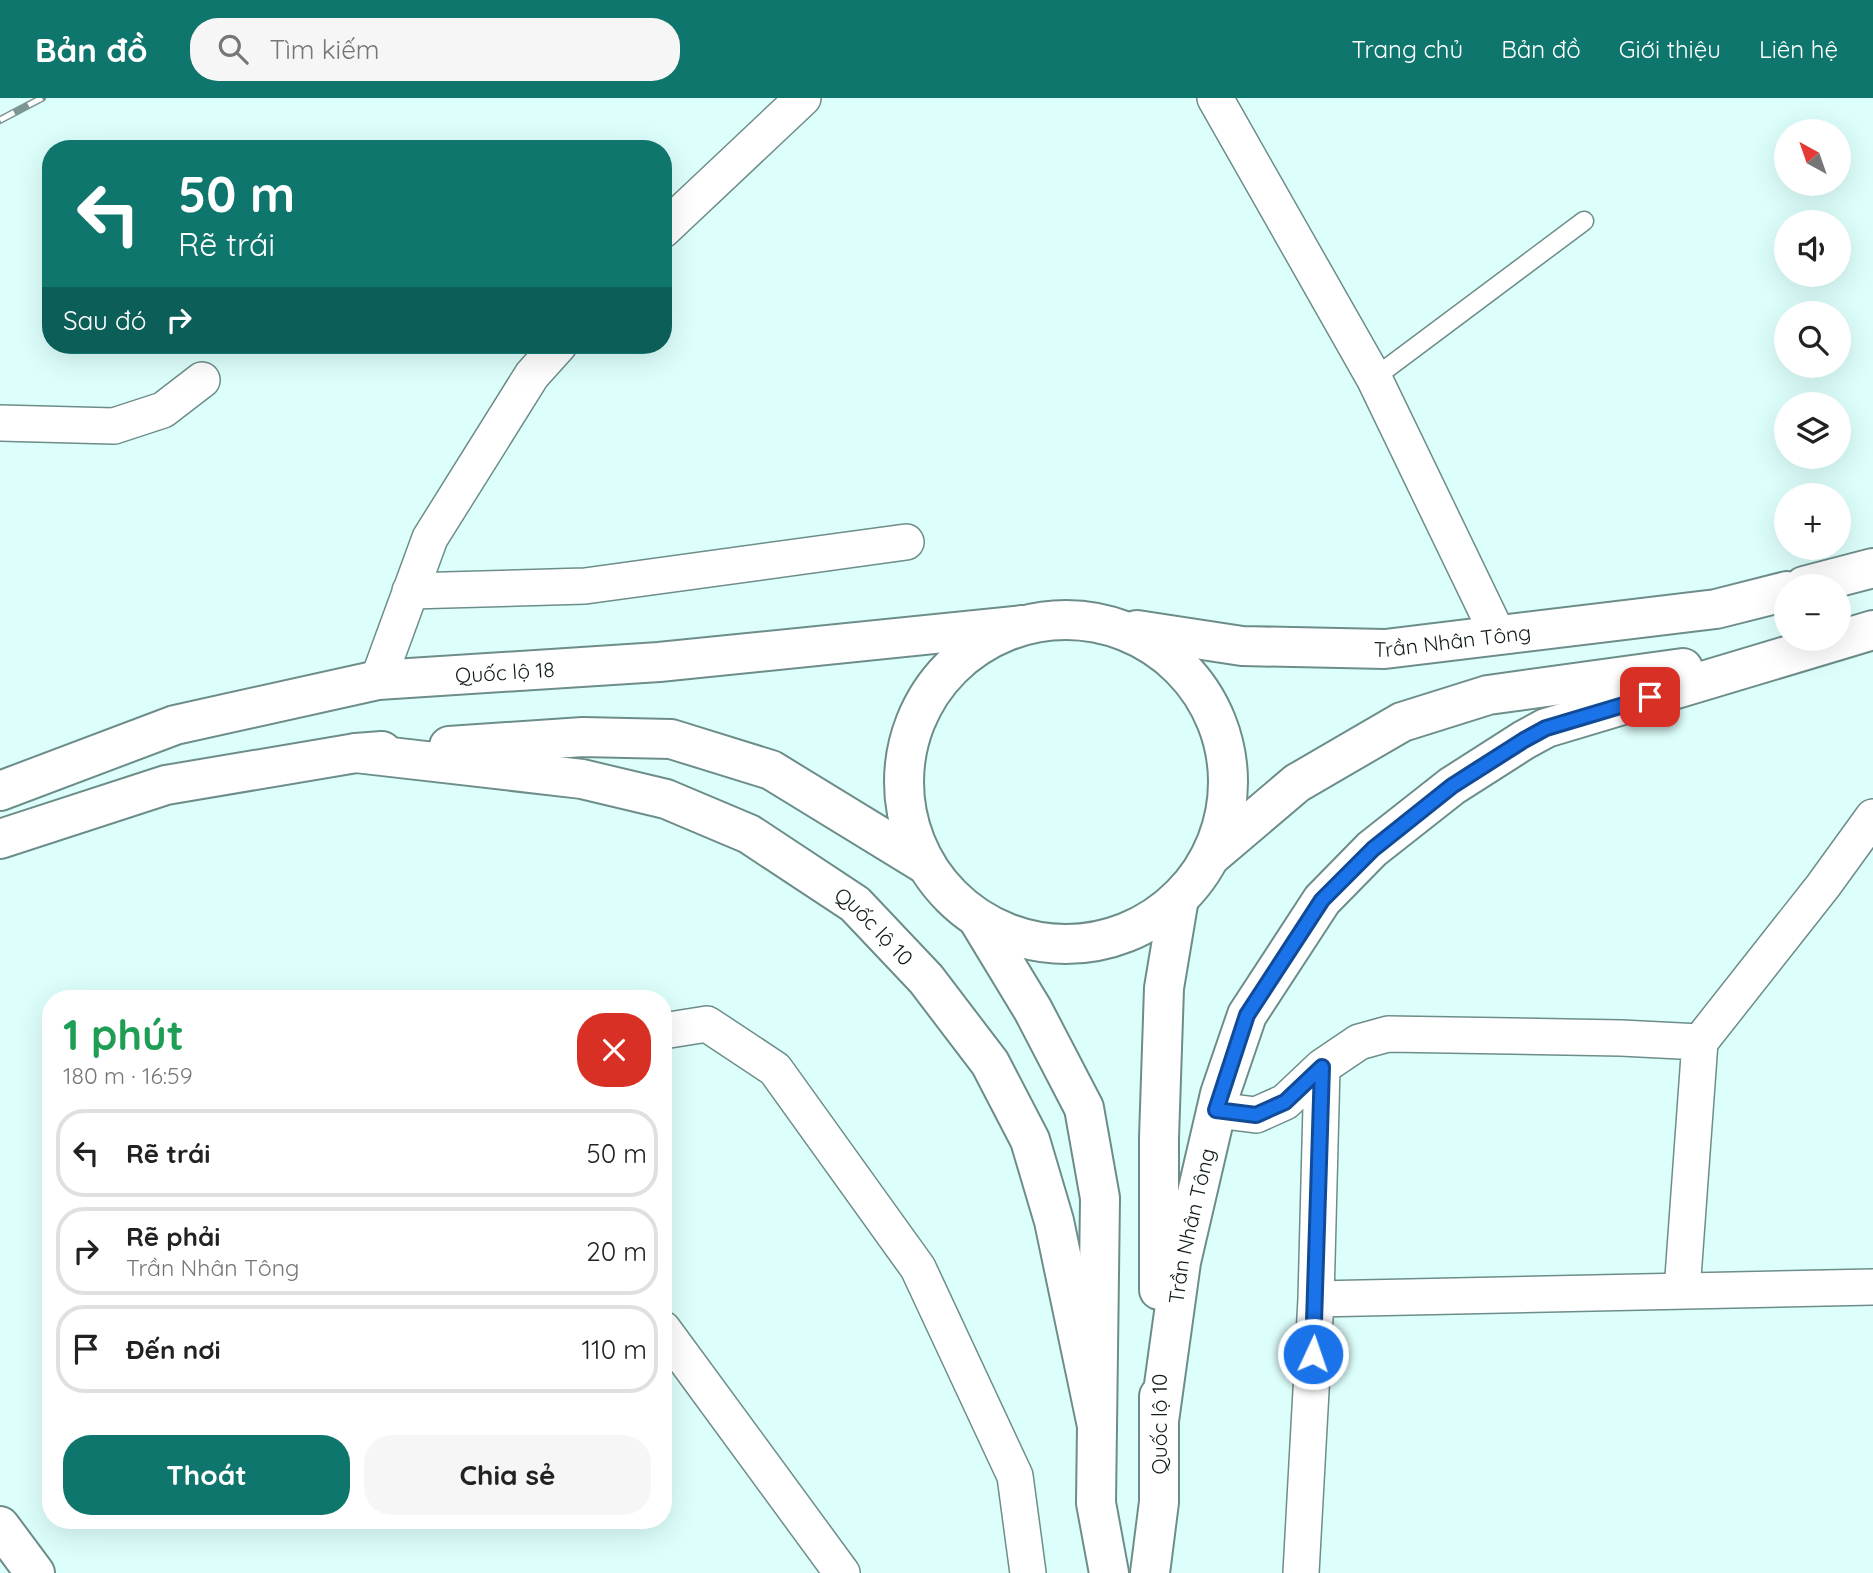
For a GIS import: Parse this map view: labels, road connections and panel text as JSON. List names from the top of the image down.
{
  "streets": {
    "main road": ["Trần Nhân Tông", "Quốc lộ 18", "Quốc lộ 10"]
  },
  "crossings": [
    ["Trần Nhân Tông", "Quốc lộ 18"],
    ["Trần Nhân Tông", "Quốc lộ 10"]
  ],
  "north": "top left",
  "page": {
    "header": "Bản đồ",
    "search": "Tìm kiếm",
    "nav": [
      "Trang chủ",
      "Bản đồ",
      "Giới thiệu",
      "Liên hệ"
    ],
    "map_buttons": ["+", "−"],
    "turn": ["50 m", "Rẽ trái"],
    "then": "Sau đó",
    "heading": ["1 phút", "180 m · 16:59"],
    "list": [
      {
        "name": "Rẽ trái",
        "value": "50 m"
      },
      {
        "name": "Rẽ phải",
        "note": "Trần Nhân Tông",
        "value": "20 m"
      },
      {
        "name": "Đến nơi",
        "value": "110 m"
      }
    ],
    "buttons": ["Thoát", "Chia sẻ"]
  }
}
